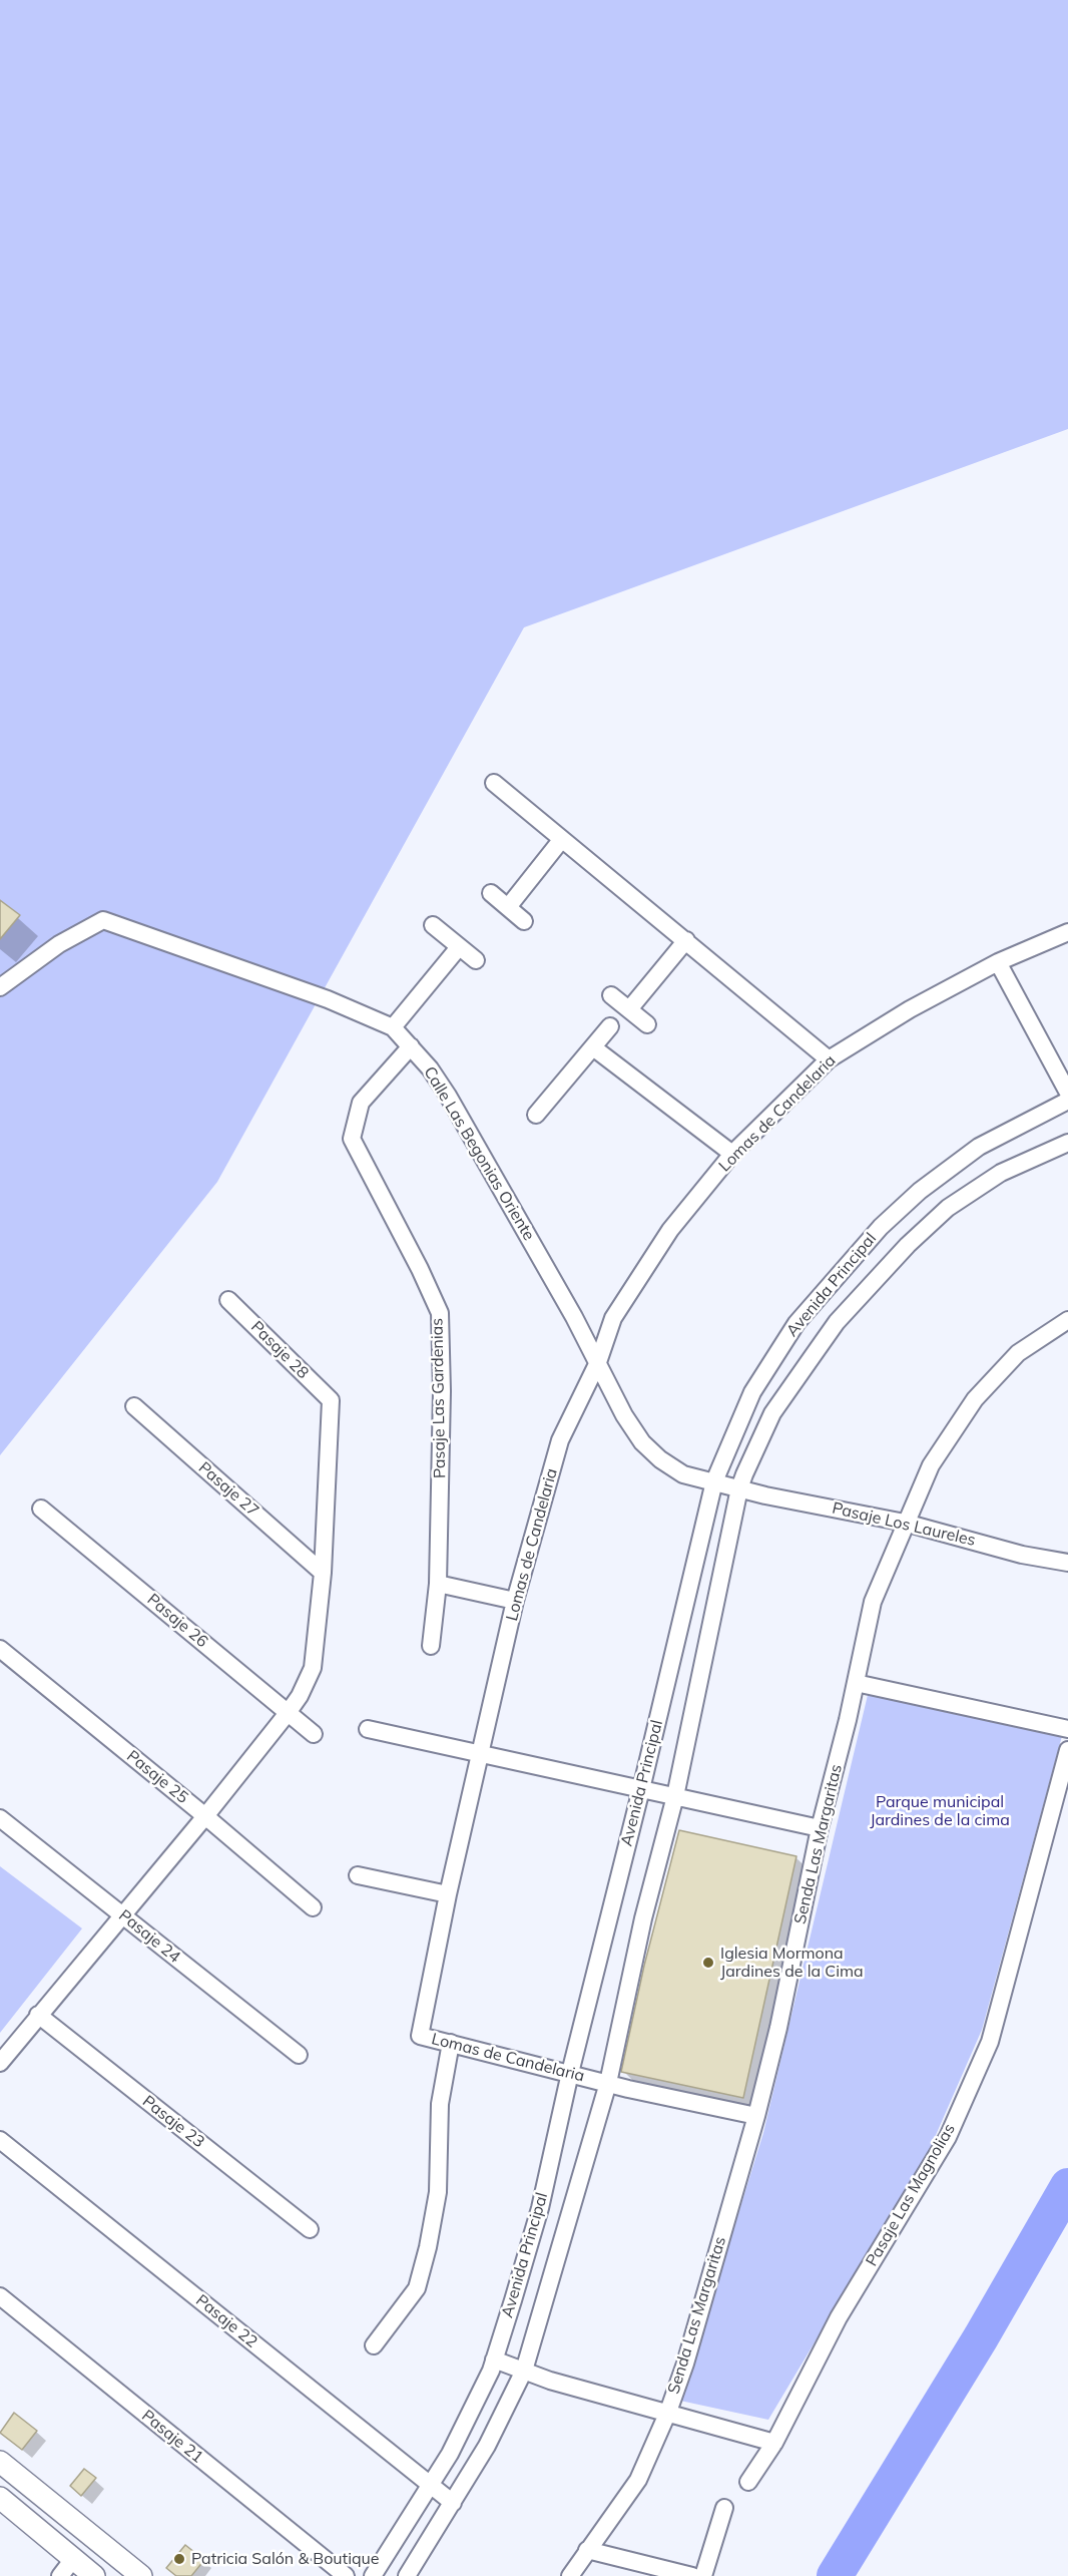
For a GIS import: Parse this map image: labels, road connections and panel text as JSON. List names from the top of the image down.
{
  "streets": {
    "street": [
      "Lomas de Candelaria",
      "Calle Las Begonias Oriente",
      "Avenida Principal",
      "Pasaje 28",
      "Pasaje Las Gardenias",
      "Pasaje 27",
      "Pasaje Los Laureles",
      "Pasaje 26",
      "Pasaje 25",
      "Senda Las Margaritas",
      "Pasaje 24",
      "Pasaje 23",
      "Pasaje Las Magnolias",
      "Pasaje 22",
      "Pasaje 21"
    ]
  },
  "crossings": [
    ["Lomas de Candelaria", "Calle Las Begonias Oriente"],
    ["Lomas de Candelaria", "Avenida Principal"],
    ["Lomas de Candelaria", "Senda Las Margaritas"],
    ["Calle Las Begonias Oriente", "Avenida Principal"],
    ["Calle Las Begonias Oriente", "Pasaje Las Gardenias"],
    ["Calle Las Begonias Oriente", "Pasaje Los Laureles"],
    ["Avenida Principal", "Pasaje Los Laureles"],
    ["Avenida Principal", "Pasaje 22"],
    ["Pasaje 28", "Pasaje 27"],
    ["Pasaje Los Laureles", "Senda Las Margaritas"]
  ],
  "parks": ["Parque municipal Jardines de la cima"],
  "places": ["Iglesia Mormona Jardines de la Cima", "Patricia Salón & Boutique"]
}
